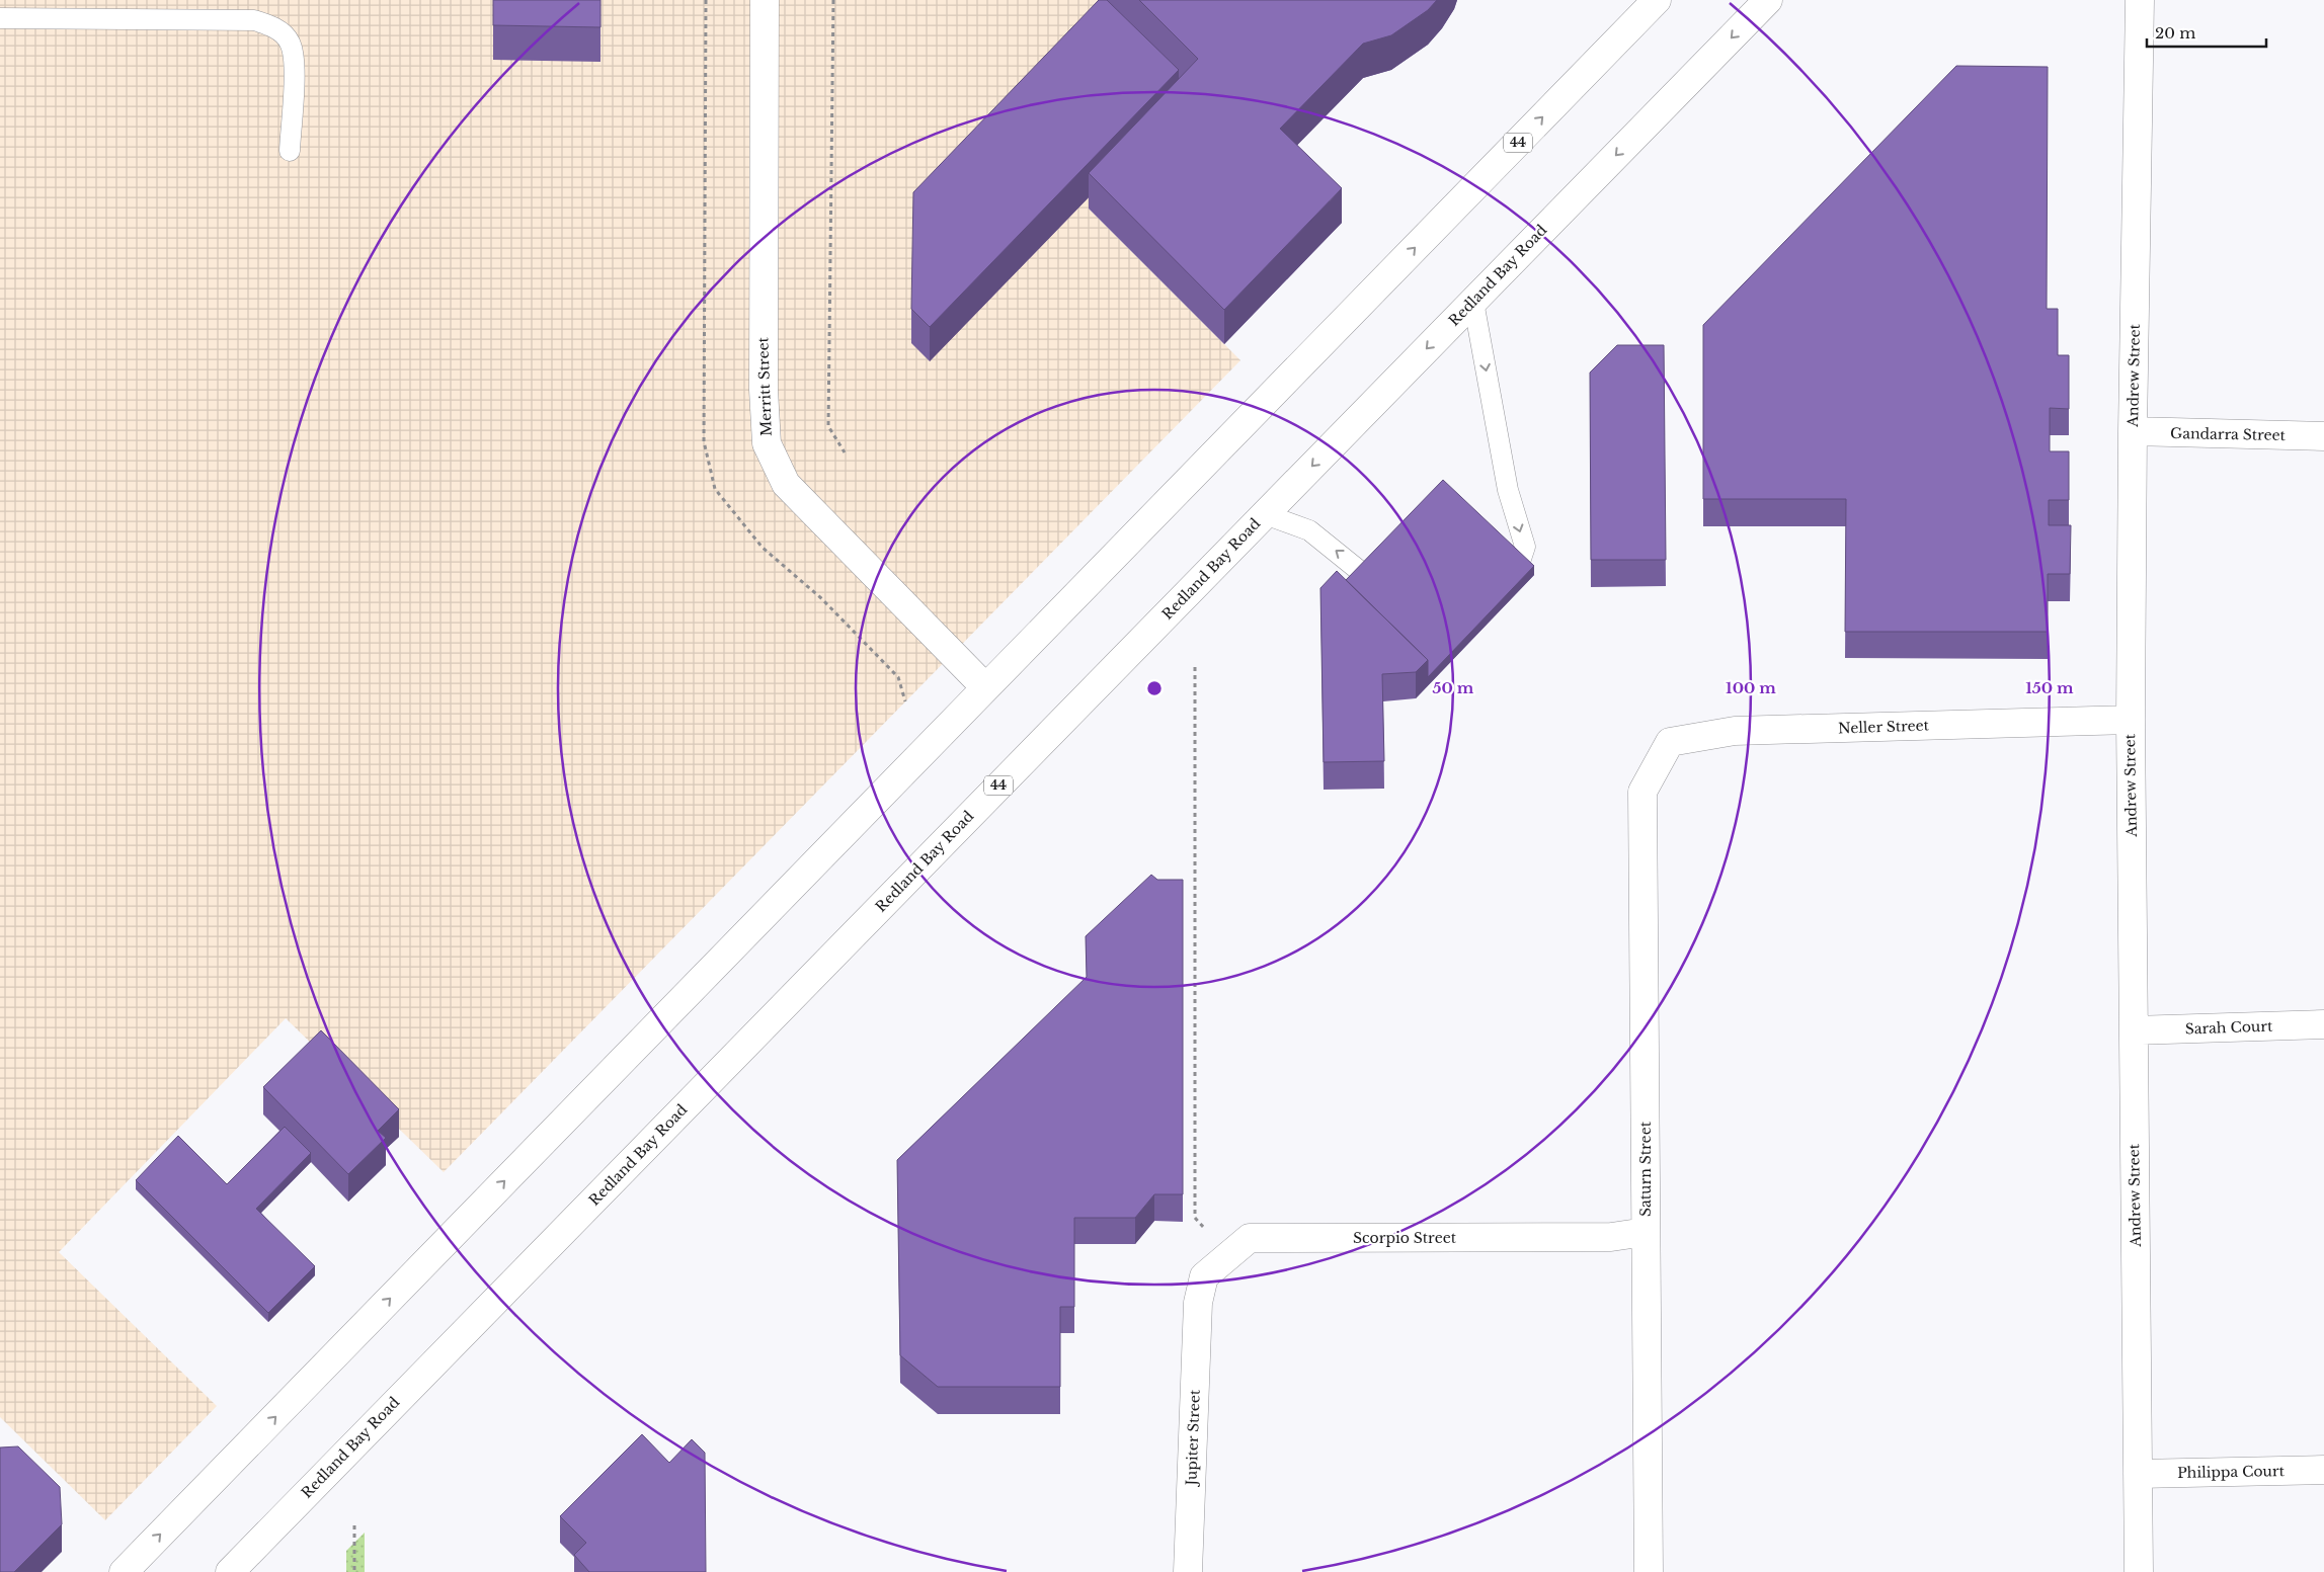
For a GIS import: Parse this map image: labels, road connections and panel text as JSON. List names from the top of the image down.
{
  "streets": {
    "street": [
      "44",
      "Redland Bay Road",
      "Andrew Street",
      "Merritt Street",
      "Gandarra Street",
      "Neller Street",
      "Sarah Court",
      "Saturn Street",
      "Scorpio Street",
      "Jupiter Street",
      "Philippa Court"
    ]
  },
  "crossings": [
    ["44", "Merritt Street"],
    ["Andrew Street", "Gandarra Street"],
    ["Andrew Street", "Neller Street"],
    ["Andrew Street", "Sarah Court"],
    ["Andrew Street", "Philippa Court"],
    ["Neller Street", "Saturn Street"],
    ["Saturn Street", "Scorpio Street"],
    ["Scorpio Street", "Jupiter Street"]
  ],
  "scale_bar": "20 m",
  "rings": ["50 m", "100 m", "150 m"]
}
